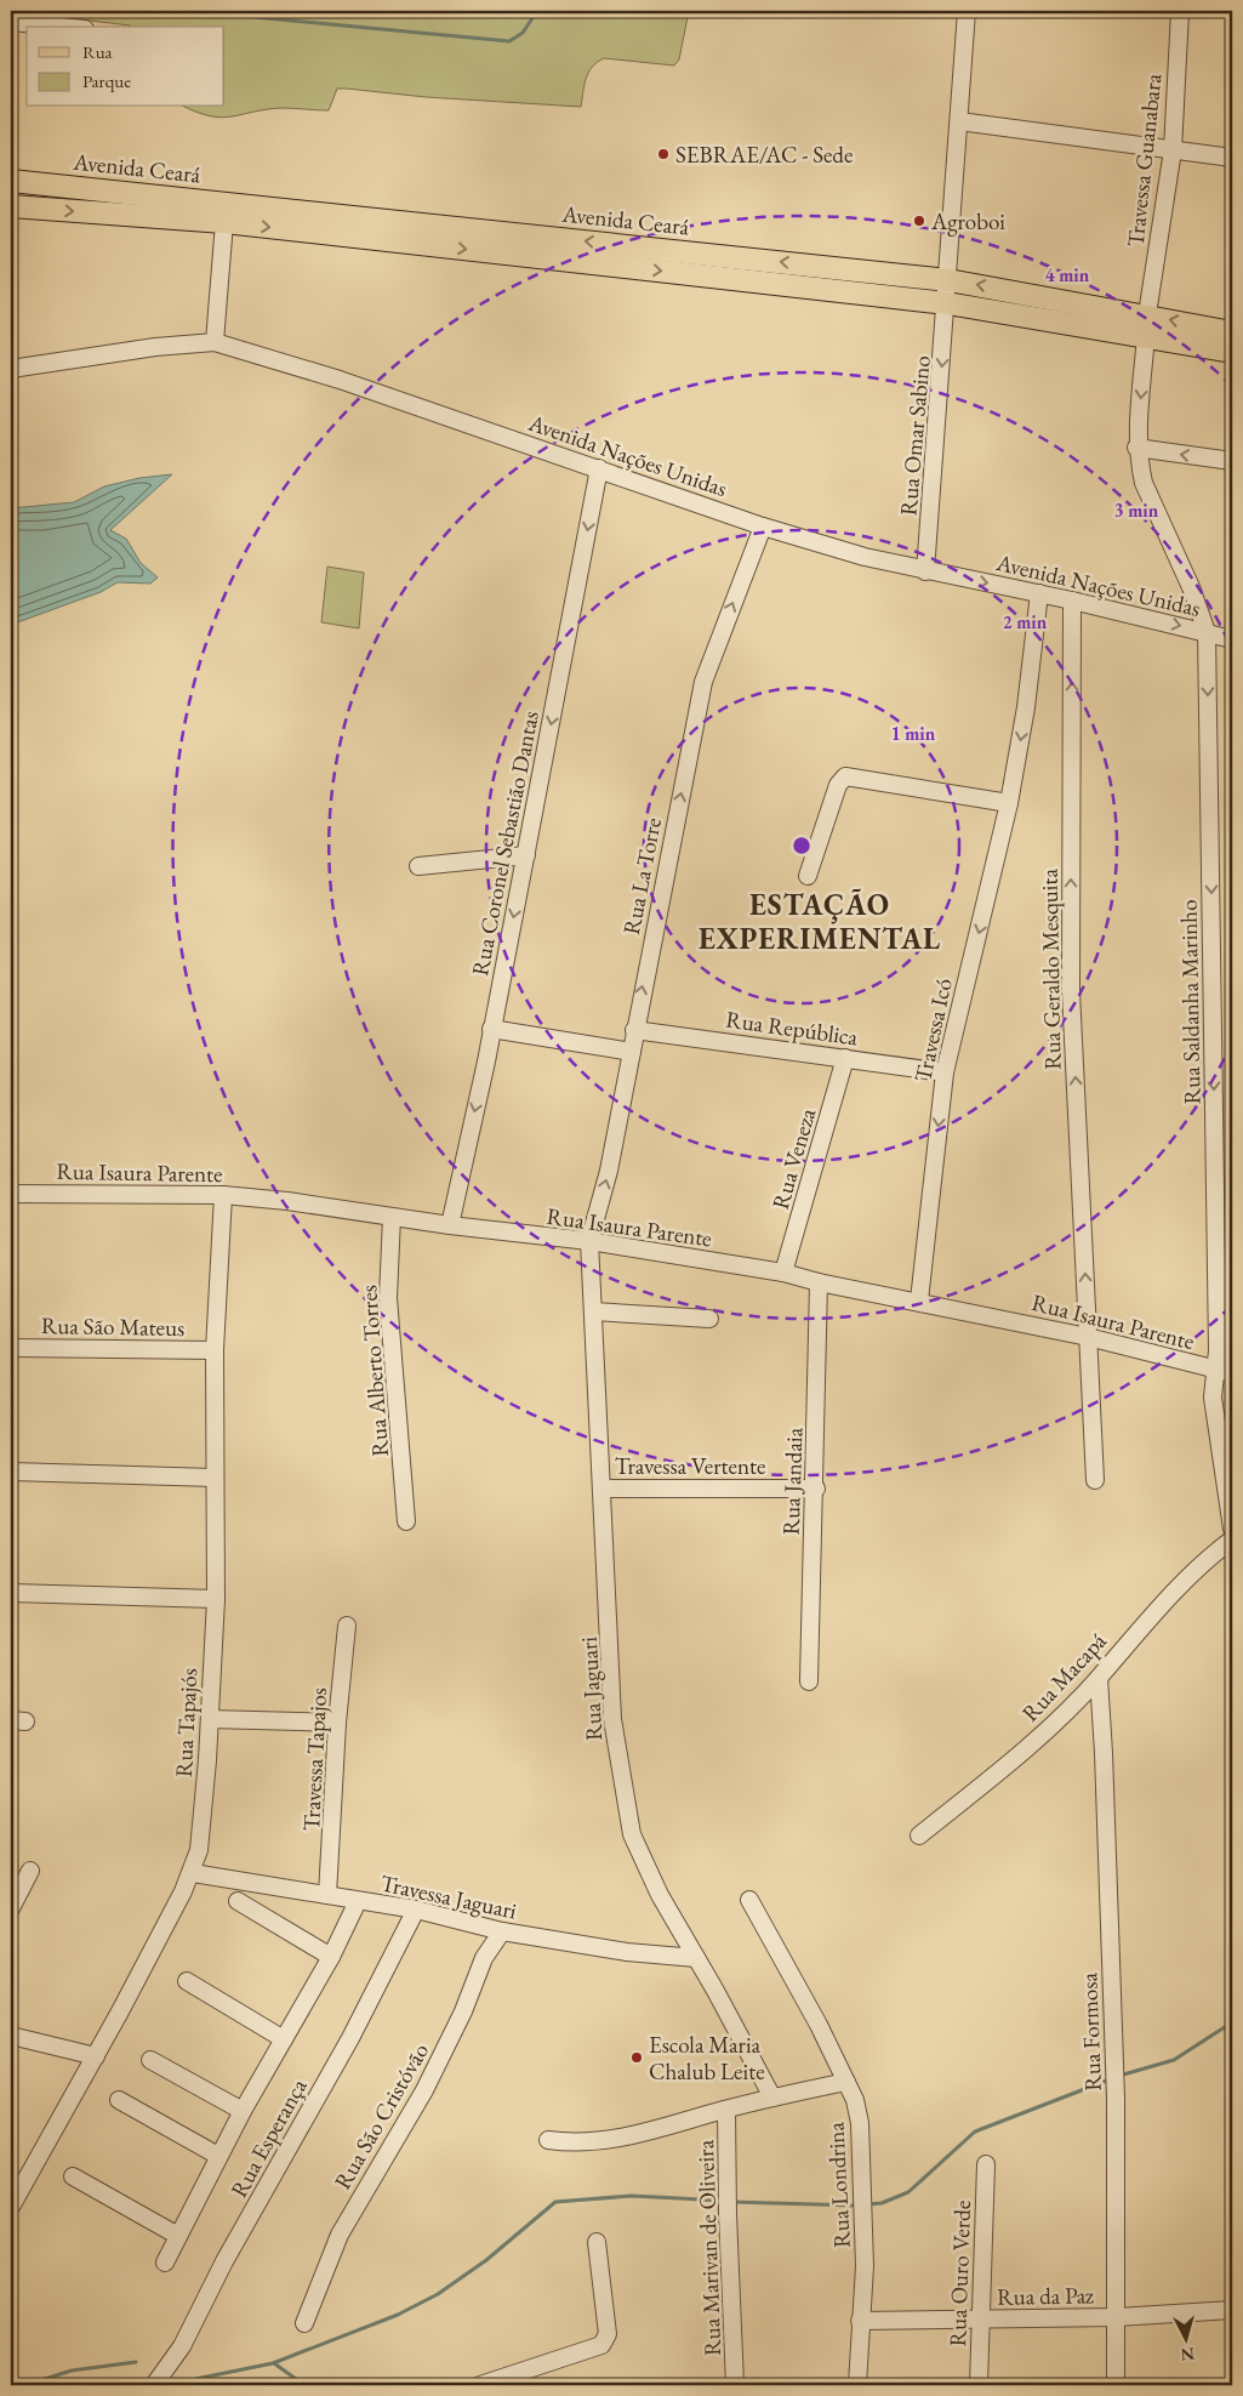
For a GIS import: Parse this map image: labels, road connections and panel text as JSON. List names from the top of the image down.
{
  "streets": {
    "main road": ["Avenida Ceará"],
    "street": [
      "Travessa Guanabara",
      "Rua Omar Sabino",
      "Avenida Nações Unidas",
      "Rua Coronel Sebastião Dantas",
      "Rua La Torre",
      "Rua Geraldo Mesquita",
      "Rua Saldanha Marinho",
      "Rua República",
      "Travessa Icó",
      "Rua Veneza",
      "Rua Isaura Parente",
      "Rua São Mateus",
      "Rua Alberto Torres",
      "Travessa Vertente",
      "Rua Jandaia",
      "Rua Macapá",
      "Rua Jaguari",
      "Rua Tapajós",
      "Travessa Tapajos",
      "Travessa Jaguari",
      "Rua Formosa",
      "Rua São Cristóvão",
      "Rua Esperança",
      "Rua Londrina",
      "Rua Marivan de Oliveira",
      "Rua Ouro Verde",
      "Rua da Paz"
    ]
  },
  "crossings": [
    ["Travessa Guanabara", "Avenida Ceará"],
    ["Travessa Guanabara", "Avenida Nações Unidas"],
    ["Travessa Guanabara", "Rua Saldanha Marinho"],
    ["Avenida Ceará", "Rua Omar Sabino"],
    ["Rua Omar Sabino", "Avenida Nações Unidas"],
    ["Avenida Nações Unidas", "Rua Coronel Sebastião Dantas"],
    ["Avenida Nações Unidas", "Rua La Torre"],
    ["Avenida Nações Unidas", "Rua Geraldo Mesquita"],
    ["Avenida Nações Unidas", "Rua Saldanha Marinho"],
    ["Avenida Nações Unidas", "Travessa Icó"],
    ["Rua Coronel Sebastião Dantas", "Rua Isaura Parente"],
    ["Rua La Torre", "Rua República"],
    ["Rua La Torre", "Rua Isaura Parente"],
    ["Rua La Torre", "Rua Jaguari"],
    ["Rua Geraldo Mesquita", "Rua Isaura Parente"],
    ["Rua Saldanha Marinho", "Rua Isaura Parente"],
    ["Rua República", "Travessa Icó"],
    ["Rua República", "Rua Veneza"],
    ["Travessa Icó", "Rua Isaura Parente"],
    ["Rua Veneza", "Rua Isaura Parente"],
    ["Rua Isaura Parente", "Rua Alberto Torres"],
    ["Rua Isaura Parente", "Rua Jandaia"],
    ["Rua Isaura Parente", "Rua Jaguari"],
    ["Rua Isaura Parente", "Rua Tapajós"],
    ["Rua São Mateus", "Rua Tapajós"],
    ["Travessa Vertente", "Rua Jandaia"],
    ["Travessa Vertente", "Rua Jaguari"],
    ["Rua Macapá", "Rua Formosa"],
    ["Rua Jaguari", "Travessa Jaguari"],
    ["Rua Tapajós", "Travessa Jaguari"],
    ["Travessa Tapajos", "Travessa Jaguari"],
    ["Travessa Jaguari", "Rua São Cristóvão"],
    ["Travessa Jaguari", "Rua Esperança"],
    ["Rua Formosa", "Rua da Paz"],
    ["Rua Londrina", "Rua da Paz"],
    ["Rua Ouro Verde", "Rua da Paz"]
  ],
  "one_way": [
    "Rua Omar Sabino",
    "Rua Coronel Sebastião Dantas",
    "Rua La Torre",
    "Rua Geraldo Mesquita",
    "Rua Saldanha Marinho",
    "Travessa Icó"
  ],
  "districts": ["ESTAÇÃO EXPERIMENTAL"],
  "places": ["SEBRAE/AC - Sede", "Agroboi", "Escola Maria Chalub Leite"],
  "legend": ["Rua", "Parque"],
  "north": "bottom",
  "rings": [
    "4 min",
    "3 min",
    "2 min",
    "1 min"
  ]
}
